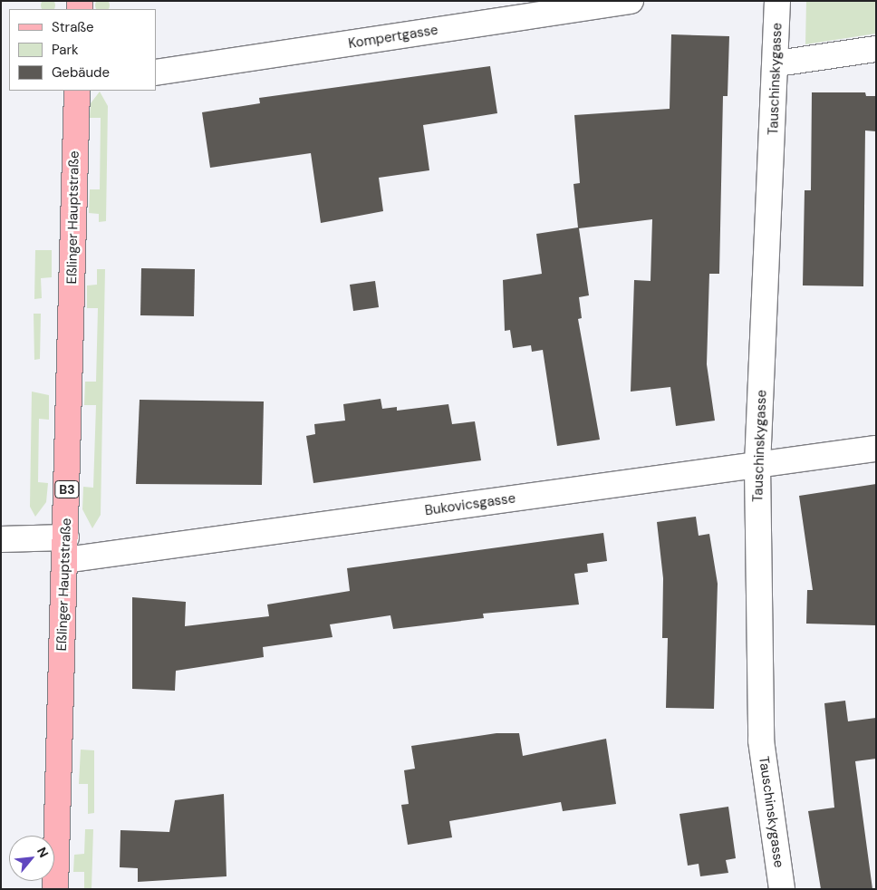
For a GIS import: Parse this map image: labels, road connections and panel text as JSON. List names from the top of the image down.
{
  "streets": {
    "main road": ["Eßlinger Hauptstraße", "B3"],
    "street": ["Kompertgasse", "Tauschinskygasse", "Bukovicsgasse"]
  },
  "crossings": [
    ["Tauschinskygasse", "Bukovicsgasse"],
    ["Eßlinger Hauptstraße", "Bukovicsgasse"]
  ],
  "legend": ["Straße", "Park", "Gebäude"],
  "north": "top right"
}
